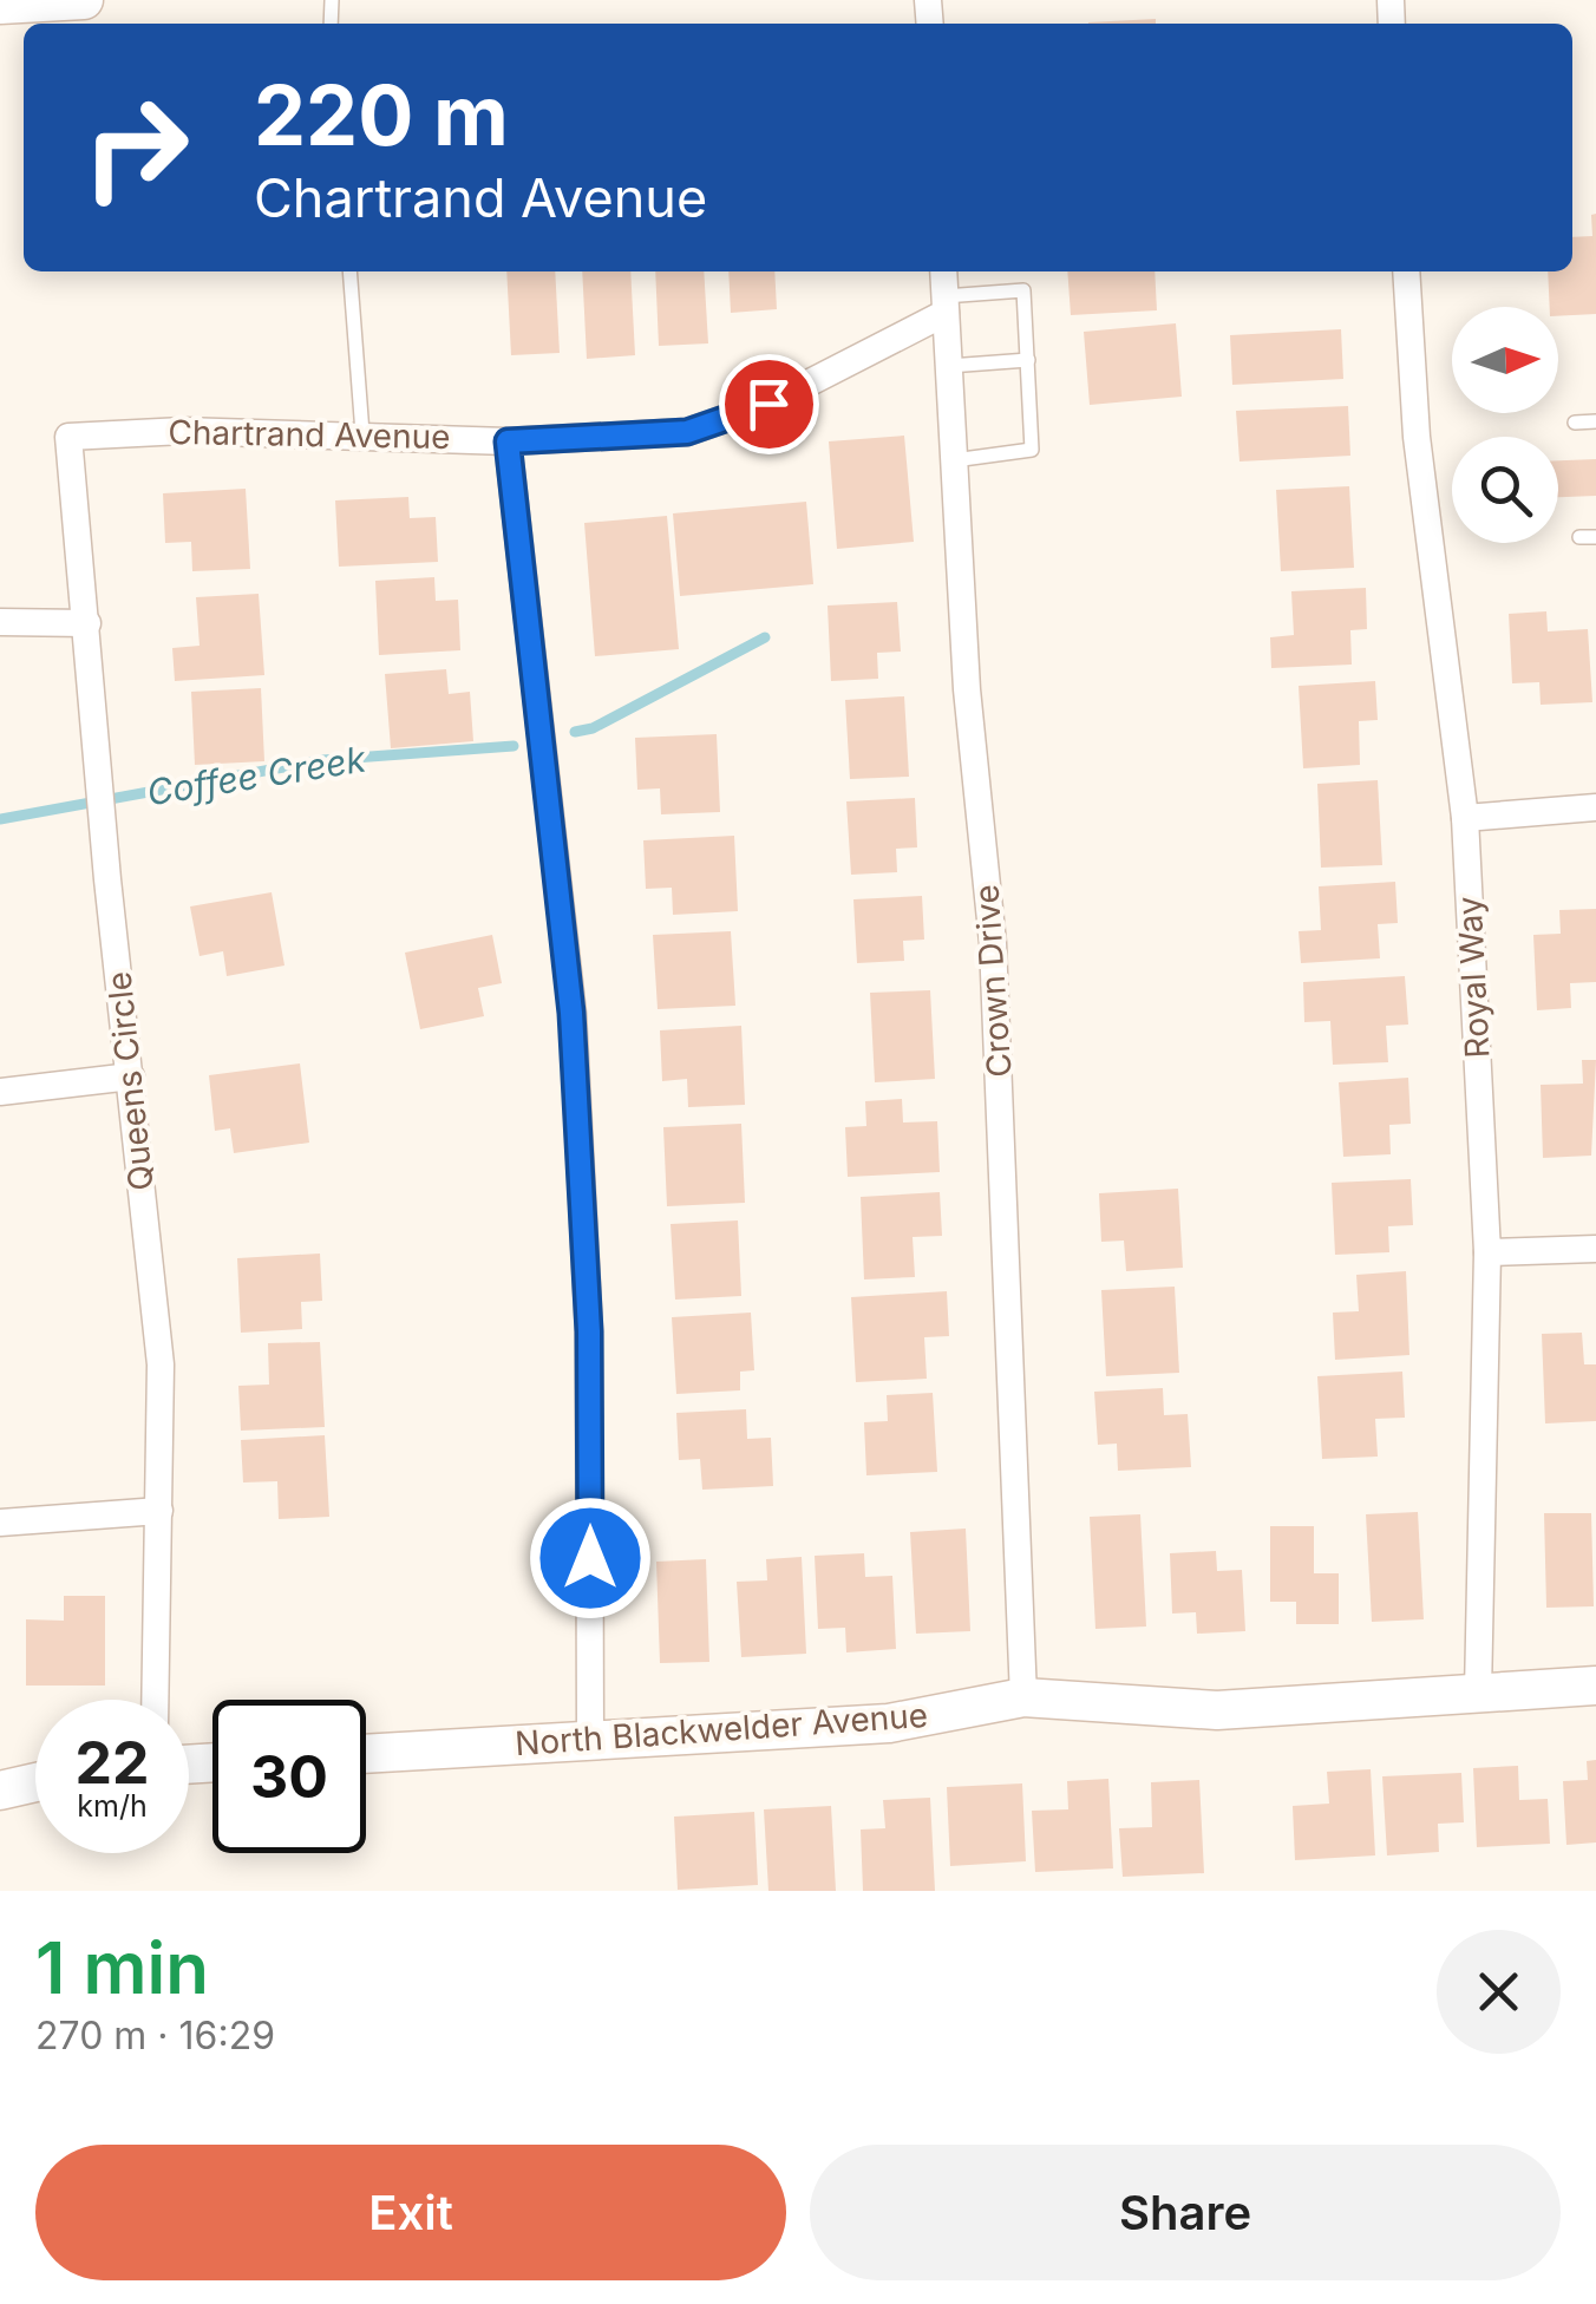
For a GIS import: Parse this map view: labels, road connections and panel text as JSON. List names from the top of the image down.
{
  "streets": {
    "street": [
      "Chartrand Avenue",
      "Royal Way",
      "Crown Drive",
      "Queens Circle",
      "North Blackwelder Avenue"
    ]
  },
  "crossings": [
    ["Chartrand Avenue", "Crown Drive"],
    ["Chartrand Avenue", "Queens Circle"],
    ["Royal Way", "North Blackwelder Avenue"],
    ["Crown Drive", "North Blackwelder Avenue"]
  ],
  "water": ["Coffee Creek"],
  "north": "right",
  "page": {
    "turn": ["220 m", "Chartrand Avenue"],
    "speed": "22 km/h",
    "limit": "30",
    "heading": ["1 min", "270 m · 16:29"],
    "buttons": ["Exit", "Share"]
  }
}
